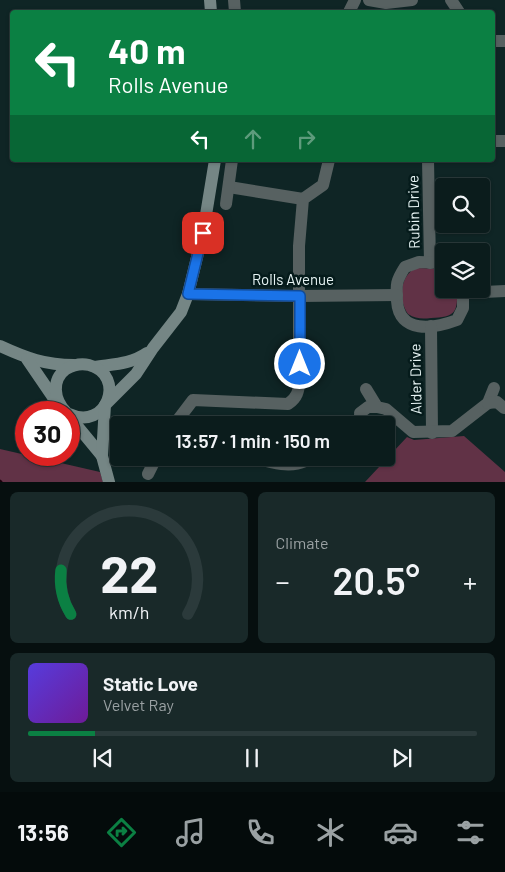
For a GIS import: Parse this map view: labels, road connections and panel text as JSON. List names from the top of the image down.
{
  "streets": {
    "street": ["Rubin Drive", "Rolls Avenue", "Alder Drive"]
  },
  "page": {
    "turn": ["40 m", "Rolls Avenue"],
    "limit": "30",
    "trip": "13:57 · 1 min · 150 m",
    "tile": "Climate",
    "heat": ["−", "20.5°", "+"],
    "song": ["Static Love", "Velvet Ray"],
    "tabs": "13:56",
    "gauge": ["22", "km/h"]
  }
}
